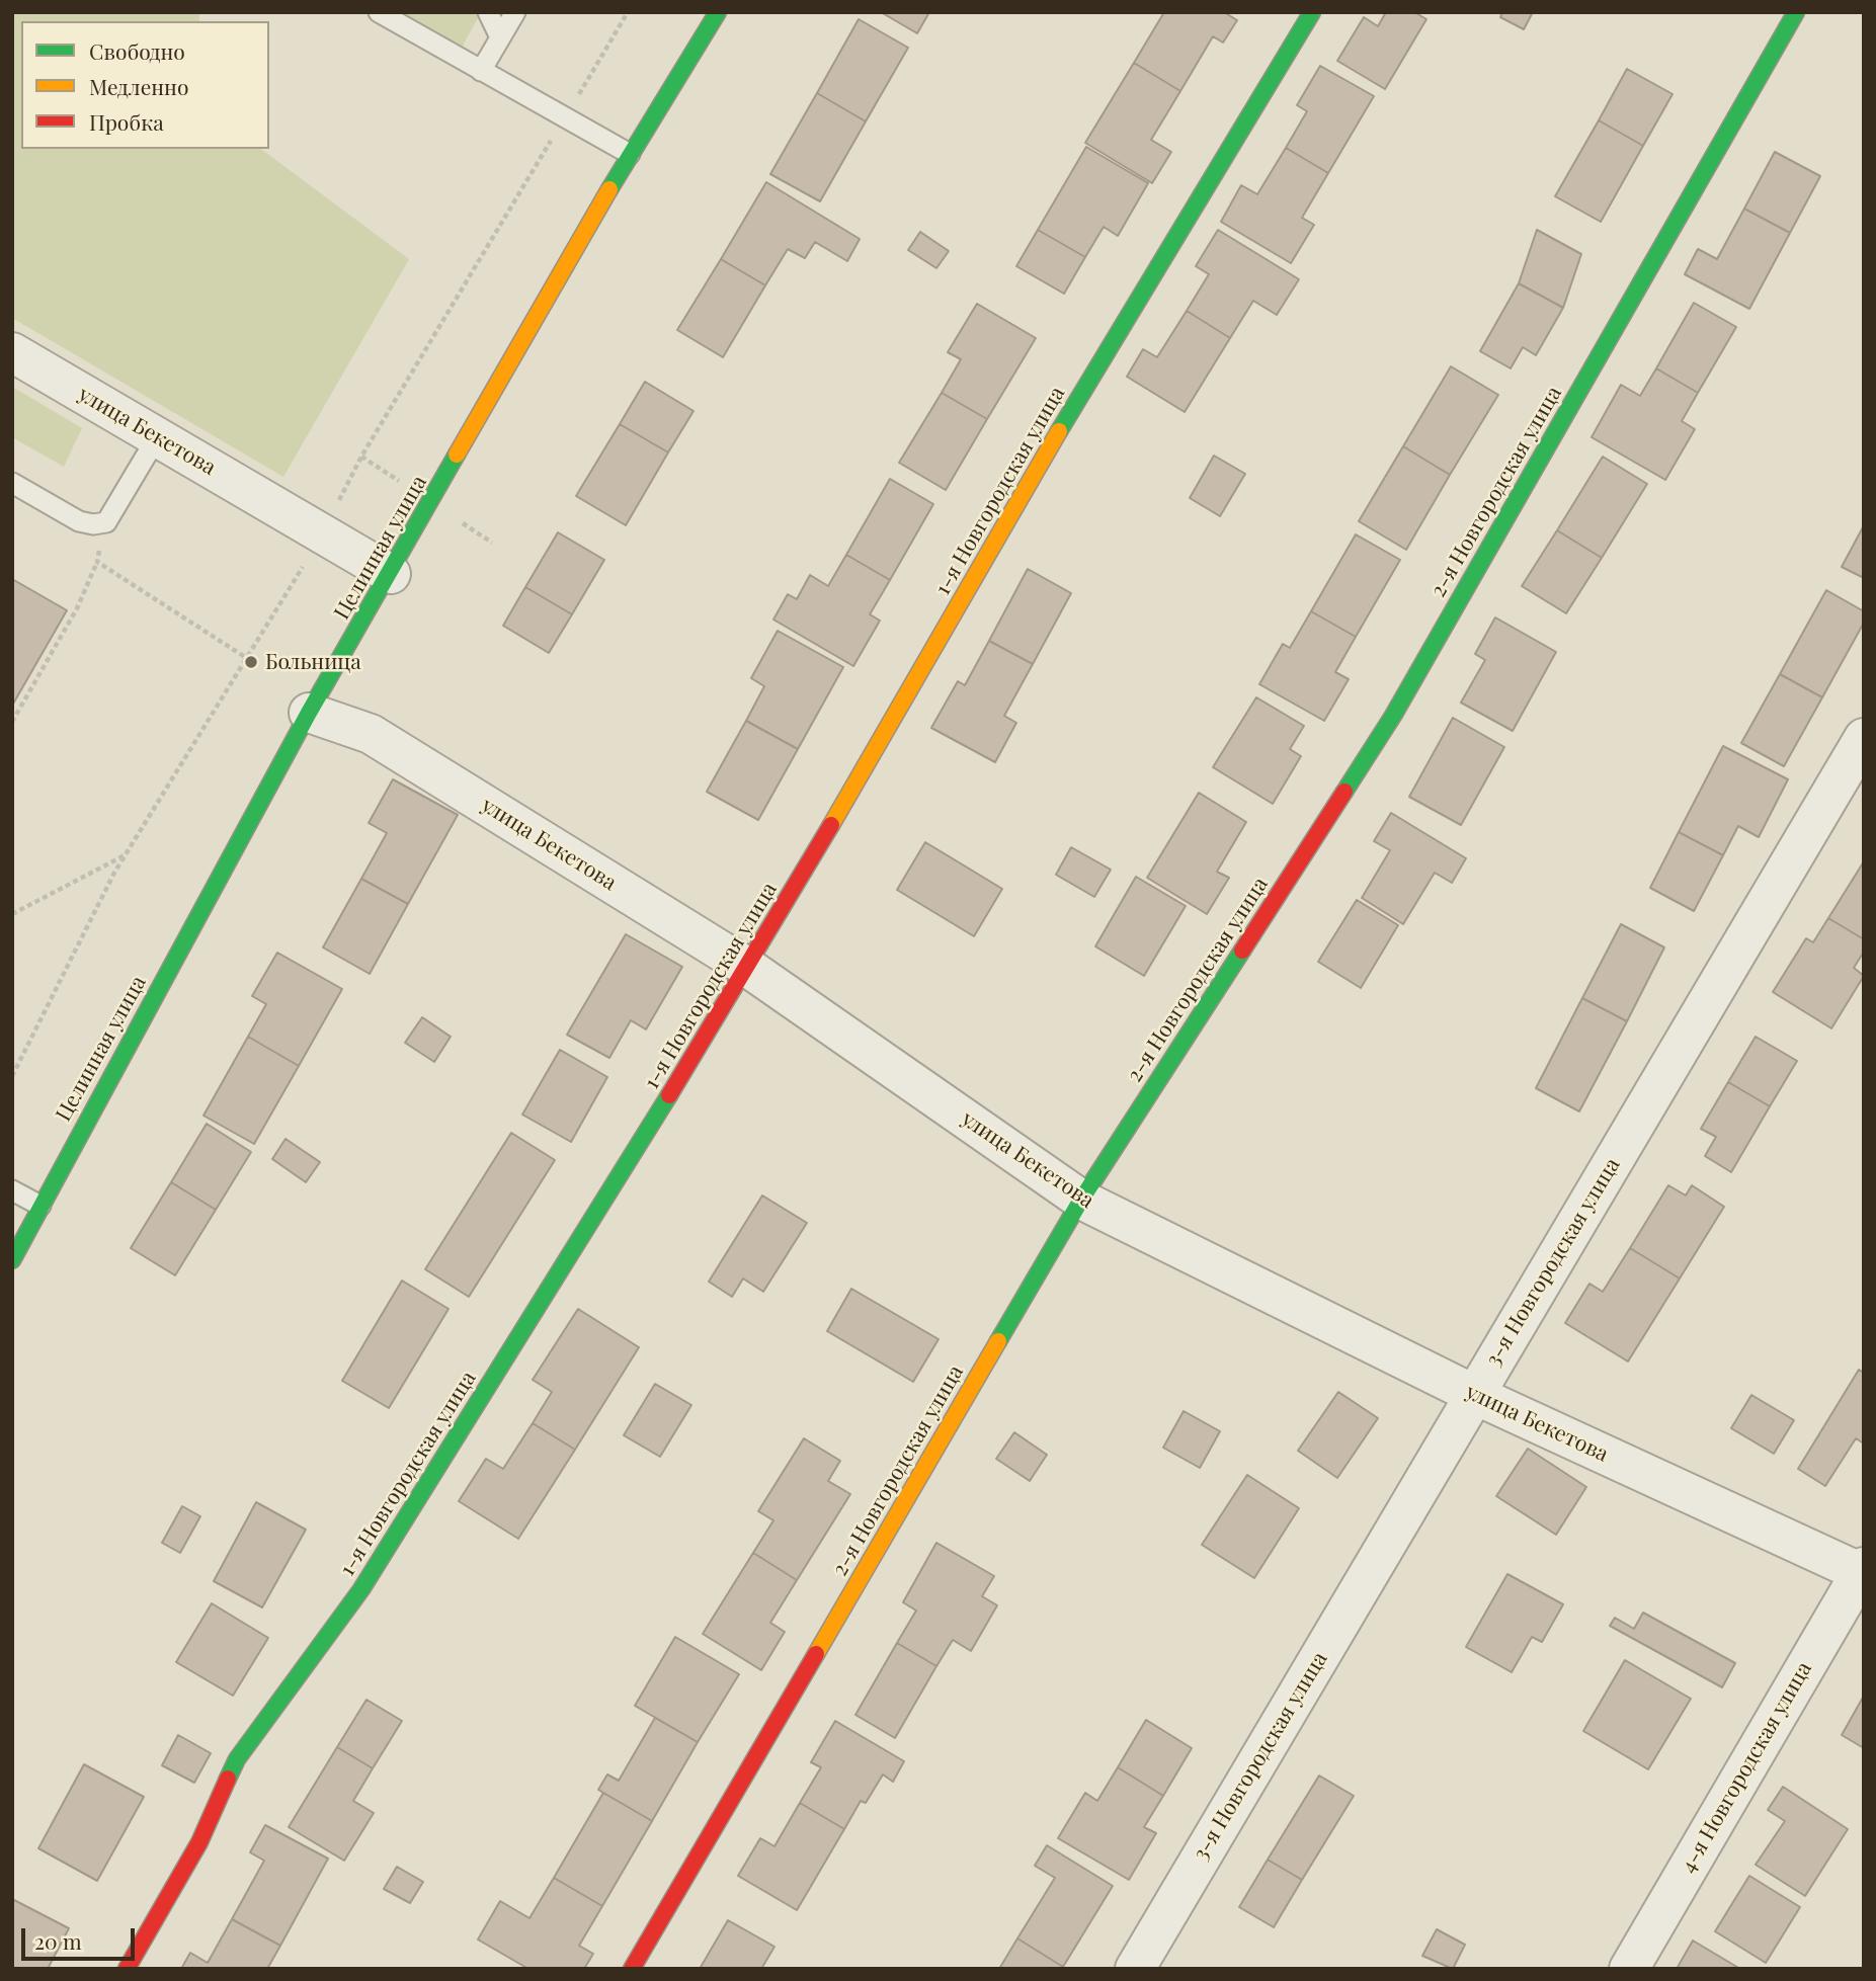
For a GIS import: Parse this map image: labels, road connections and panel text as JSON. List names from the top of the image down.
{
  "streets": {
    "street": [
      "улица Бекетова",
      "1-я Новгородская улица",
      "2-я Новгородская улица",
      "Целинная улица",
      "3-я Новгородская улица",
      "4-я Новгородская улица"
    ]
  },
  "crossings": [
    ["улица Бекетова", "1-я Новгородская улица"],
    ["улица Бекетова", "2-я Новгородская улица"],
    ["улица Бекетова", "Целинная улица"],
    ["улица Бекетова", "3-я Новгородская улица"],
    ["улица Бекетова", "4-я Новгородская улица"]
  ],
  "places": ["Больница"],
  "legend": ["Свободно", "Медленно", "Пробка"],
  "scale_bar": "20 m"
}
